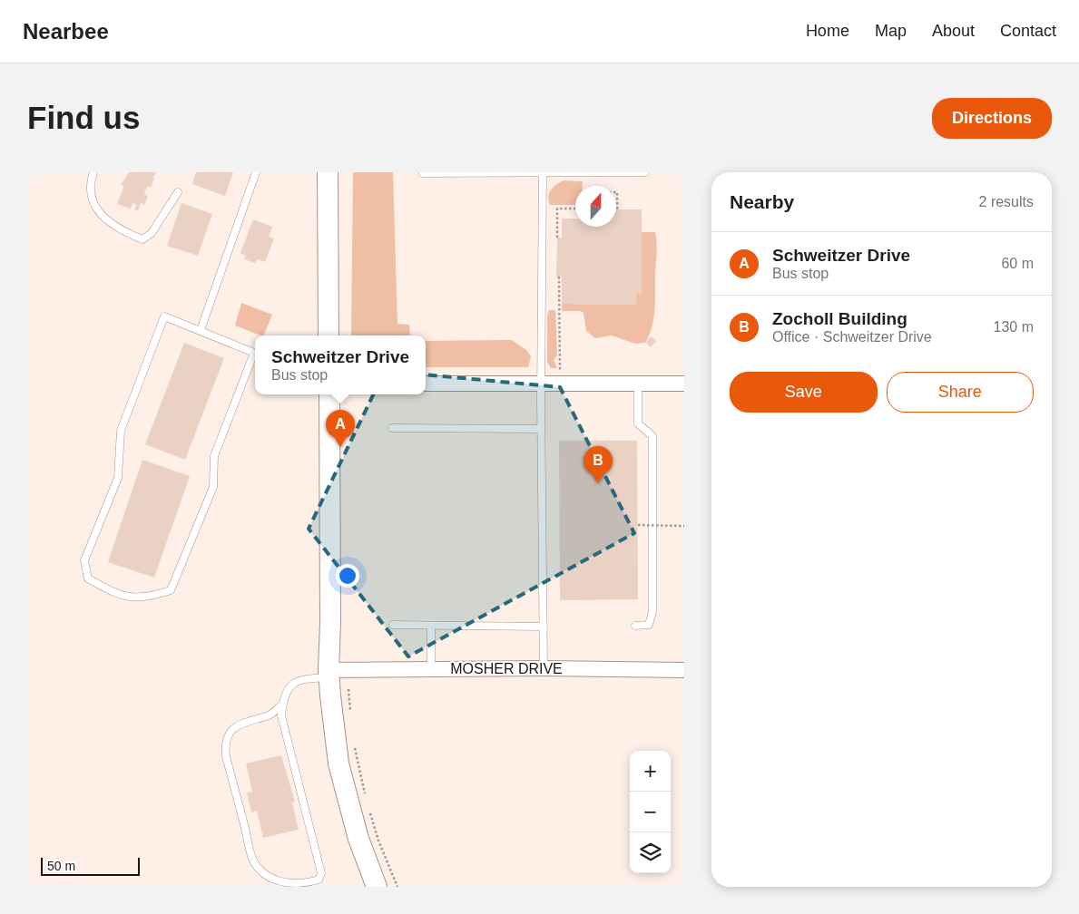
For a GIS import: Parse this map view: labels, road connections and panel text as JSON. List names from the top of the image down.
{
  "streets": {
    "street": ["MOSHER DRIVE"]
  },
  "scale_bar": "50 m",
  "north": "top",
  "page": {
    "header": "Nearbee",
    "nav": [
      "Home",
      "Map",
      "About",
      "Contact"
    ],
    "buttons": [
      "Directions",
      ["Save", "Share"]
    ],
    "title": "Find us",
    "heading": ["Nearby", "2 results"],
    "list": [
      {
        "mark": "A",
        "name": "Schweitzer Drive",
        "note": "Bus stop",
        "value": "60 m"
      },
      {
        "mark": "B",
        "name": "Zocholl Building",
        "note": "Office · Schweitzer Drive",
        "value": "130 m"
      }
    ],
    "popup": ["Schweitzer Drive", "Bus stop"],
    "pins": ["A", "B"],
    "map_buttons": ["+", "−"],
    "scale": "50 m"
  }
}
